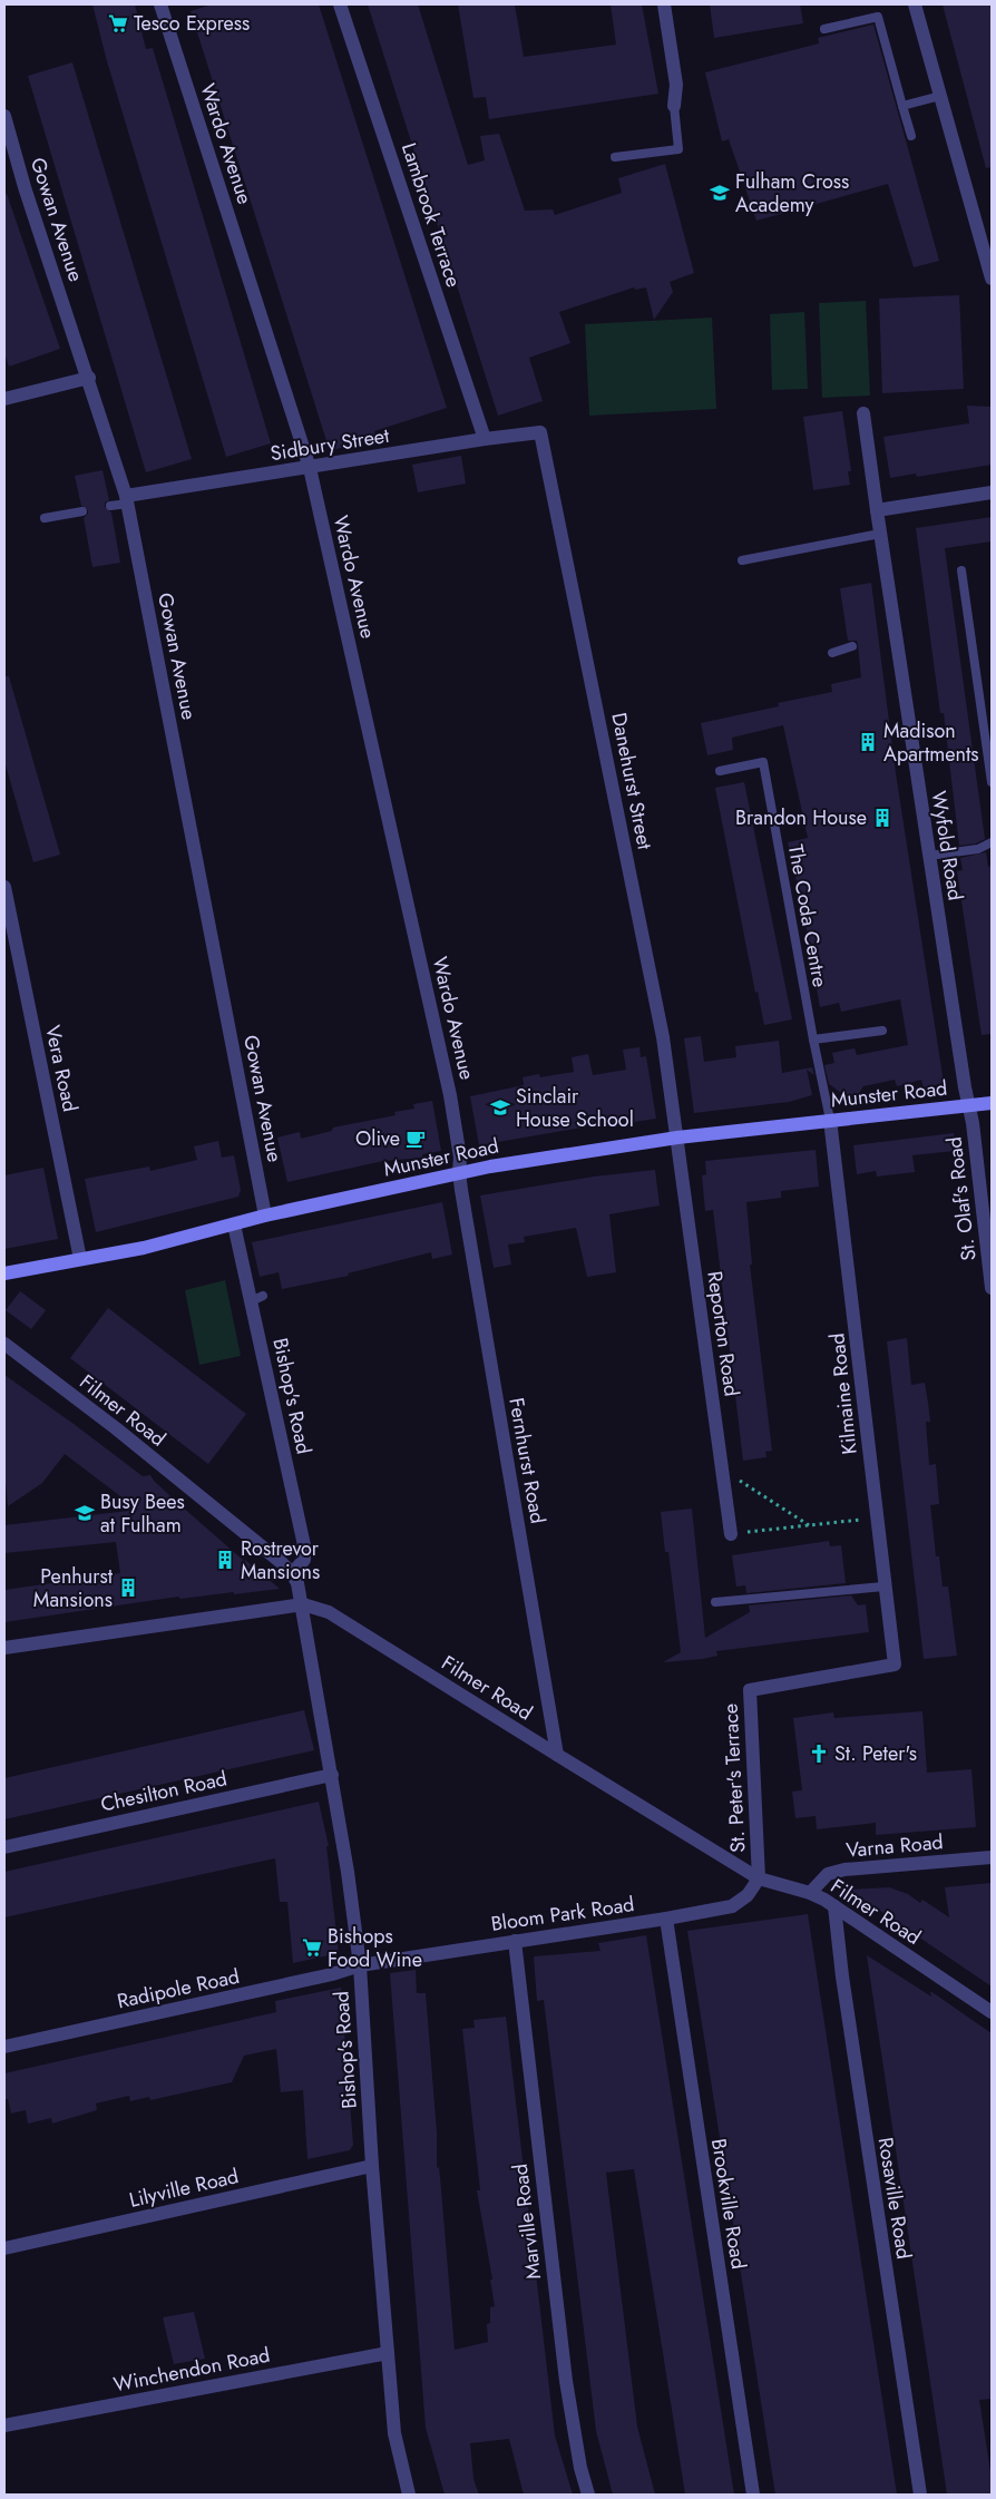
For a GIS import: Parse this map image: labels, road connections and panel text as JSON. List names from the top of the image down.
{
  "streets": {
    "street": [
      "Wardo Avenue",
      "Lambrook Terrace",
      "Gowan Avenue",
      "Sidbury Street",
      "Danehurst Street",
      "Wyfold Road",
      "Vera Road",
      "Munster Road",
      "St. Olaf's Road",
      "Reporton Road",
      "Kilmaine Road",
      "Bishop's Road",
      "Filmer Road",
      "Fernhurst Road",
      "St. Peter's Terrace",
      "Chesilton Road",
      "Varna Road",
      "Bloom Park Road",
      "Radipole Road",
      "Lilyville Road",
      "Rosaville Road",
      "Brookville Road",
      "Marville Road",
      "Winchendon Road"
    ],
    "lane": ["The Coda Centre"]
  },
  "crossings": [
    ["Wardo Avenue", "Sidbury Street"],
    ["Wardo Avenue", "Munster Road"],
    ["Wardo Avenue", "Fernhurst Road"],
    ["Lambrook Terrace", "Sidbury Street"],
    ["Gowan Avenue", "Sidbury Street"],
    ["Gowan Avenue", "Munster Road"],
    ["Sidbury Street", "Danehurst Street"],
    ["Danehurst Street", "Munster Road"],
    ["Danehurst Street", "Reporton Road"],
    ["Wyfold Road", "Munster Road"],
    ["Wyfold Road", "St. Olaf's Road"],
    ["The Coda Centre", "Munster Road"],
    ["The Coda Centre", "Kilmaine Road"],
    ["Vera Road", "Munster Road"],
    ["Munster Road", "St. Olaf's Road"],
    ["Munster Road", "Reporton Road"],
    ["Munster Road", "Kilmaine Road"],
    ["Munster Road", "Bishop's Road"],
    ["Munster Road", "Fernhurst Road"],
    ["Kilmaine Road", "St. Peter's Terrace"],
    ["Bishop's Road", "Filmer Road"],
    ["Bishop's Road", "Chesilton Road"],
    ["Bishop's Road", "Bloom Park Road"],
    ["Bishop's Road", "Radipole Road"],
    ["Bishop's Road", "Lilyville Road"],
    ["Bishop's Road", "Winchendon Road"],
    ["Filmer Road", "Fernhurst Road"],
    ["Filmer Road", "St. Peter's Terrace"],
    ["Filmer Road", "Varna Road"],
    ["Filmer Road", "Bloom Park Road"],
    ["Filmer Road", "Rosaville Road"],
    ["St. Peter's Terrace", "Bloom Park Road"],
    ["Bloom Park Road", "Radipole Road"],
    ["Bloom Park Road", "Brookville Road"],
    ["Bloom Park Road", "Marville Road"]
  ],
  "places": {
    "supermarket": ["Tesco Express", "Bishops Food Wine"],
    "school or university": ["Fulham Cross Academy", "Sinclair House School", "Busy Bees at Fulham"],
    "building": [
      "Madison Apartments",
      "Brandon House",
      "Rostrevor Mansions",
      "Penhurst Mansions"
    ],
    "cafe": ["Olive"],
    "church": ["St. Peter's"]
  }
}
